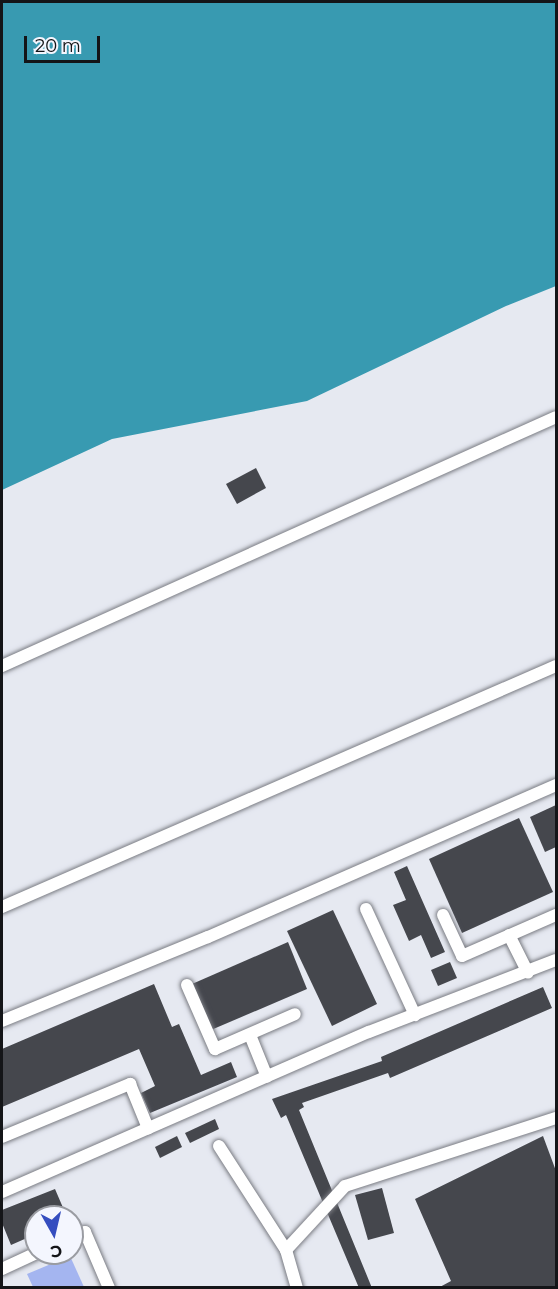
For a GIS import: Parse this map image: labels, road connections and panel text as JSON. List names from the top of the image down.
{
  "scale_bar": "20 m",
  "north": "bottom"
}
